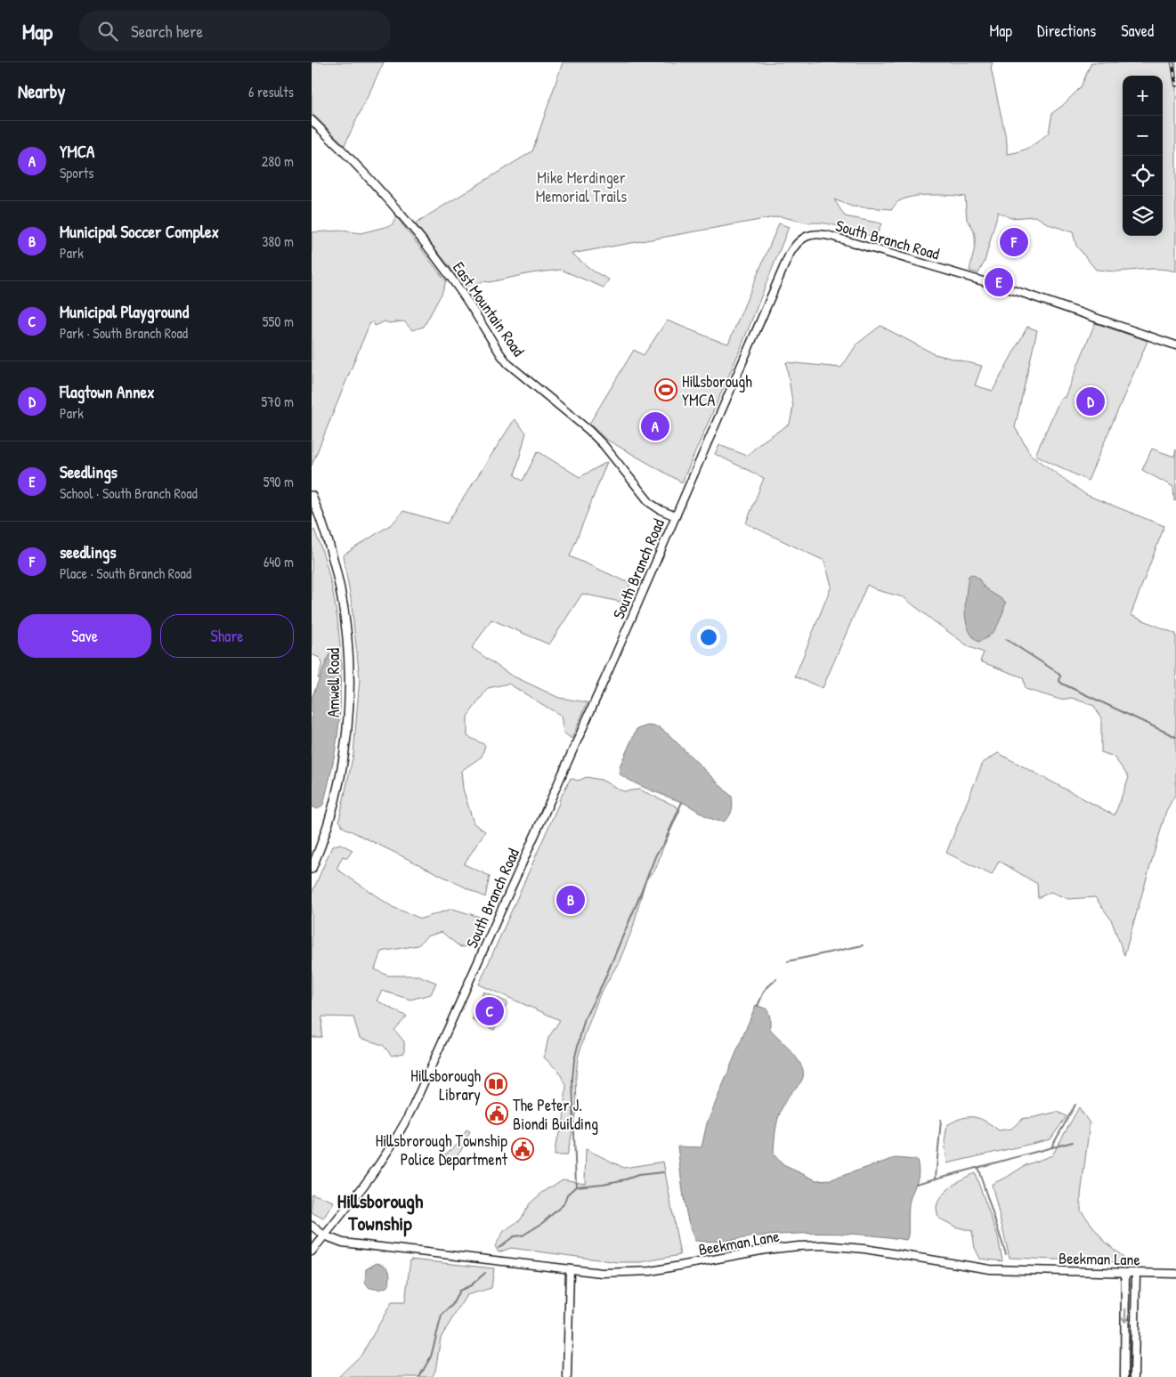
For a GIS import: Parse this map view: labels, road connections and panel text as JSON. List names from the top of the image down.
{
  "streets": {
    "main road": ["Amwell Road"],
    "street": ["South Branch Road", "East Mountain Road", "Beekman Lane"]
  },
  "crossings": [
    ["South Branch Road", "East Mountain Road"],
    ["South Branch Road", "Beekman Lane"]
  ],
  "districts": ["Hillsborough Township"],
  "parks": ["Mike Merdinger Memorial Trails"],
  "places": {
    "sports": ["Hillsborough YMCA"],
    "library": ["Hillsborough Library"],
    "public building": ["The Peter J. Biondi Building", "Hillsbrorough Township Police Department"]
  },
  "page": {
    "header": "Map",
    "search": "Search here",
    "nav": ["Map", "Directions", "Saved"],
    "heading": ["Nearby", "6 results"],
    "map_buttons": ["+", "−"],
    "list": [
      {
        "mark": "A",
        "name": "YMCA",
        "note": "Sports",
        "value": "280 m"
      },
      {
        "mark": "B",
        "name": "Municipal Soccer Complex",
        "note": "Park",
        "value": "380 m"
      },
      {
        "mark": "C",
        "name": "Municipal Playground",
        "note": "Park · South Branch Road",
        "value": "550 m"
      },
      {
        "mark": "D",
        "name": "Flagtown Annex",
        "note": "Park",
        "value": "570 m"
      },
      {
        "mark": "E",
        "name": "Seedlings",
        "note": "School · South Branch Road",
        "value": "590 m"
      },
      {
        "mark": "F",
        "name": "seedlings",
        "note": "Place · South Branch Road",
        "value": "640 m"
      }
    ],
    "pins": [
      "F",
      "E",
      "D",
      "A",
      "B",
      "C"
    ],
    "buttons": ["Save", "Share"]
  }
}
